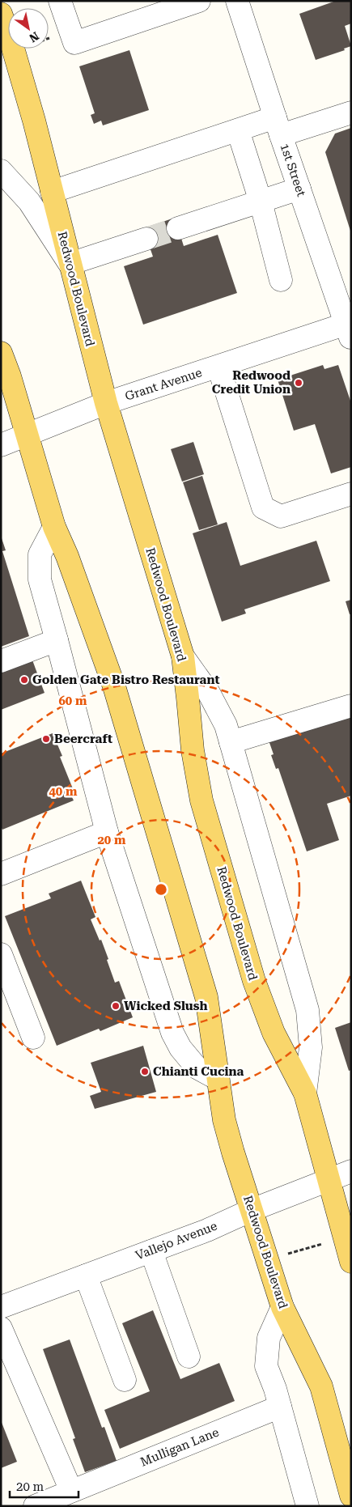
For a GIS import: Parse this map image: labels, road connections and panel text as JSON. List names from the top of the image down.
{
  "streets": {
    "main road": ["Redwood Boulevard"],
    "street": [
      "1st Street",
      "Grant Avenue",
      "Vallejo Avenue",
      "Mulligan Lane"
    ]
  },
  "crossings": [
    ["1st Street", "Grant Avenue"],
    ["Redwood Boulevard", "Grant Avenue"],
    ["Redwood Boulevard", "Vallejo Avenue"]
  ],
  "places": [
    "Redwood Credit Union",
    "Golden Gate Bistro Restaurant",
    "Beercraft",
    "Wicked Slush",
    "Chianti Cucina"
  ],
  "scale_bar": "20 m",
  "north": "bottom right",
  "rings": ["60 m", "40 m", "20 m"]
}
